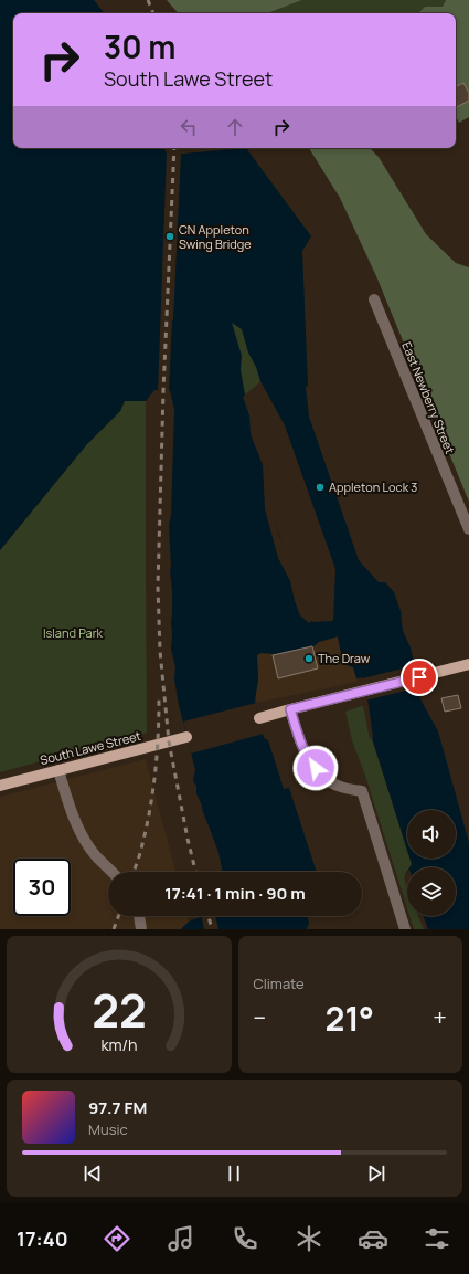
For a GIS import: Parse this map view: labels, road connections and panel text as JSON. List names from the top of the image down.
{
  "streets": {
    "main road": ["South Lawe Street"],
    "street": ["East Newberry Street"]
  },
  "parks": ["Island Park"],
  "places": ["CN Appleton Swing Bridge", "Appleton Lock 3", "The Draw"],
  "page": {
    "turn": ["30 m", "South Lawe Street"],
    "limit": "30",
    "trip": "17:41 · 1 min · 90 m",
    "tile": "Climate",
    "heat": ["−", "21°", "+"],
    "song": ["97.7 FM", "Music"],
    "tabs": "17:40",
    "gauge": ["22", "km/h"]
  }
}
